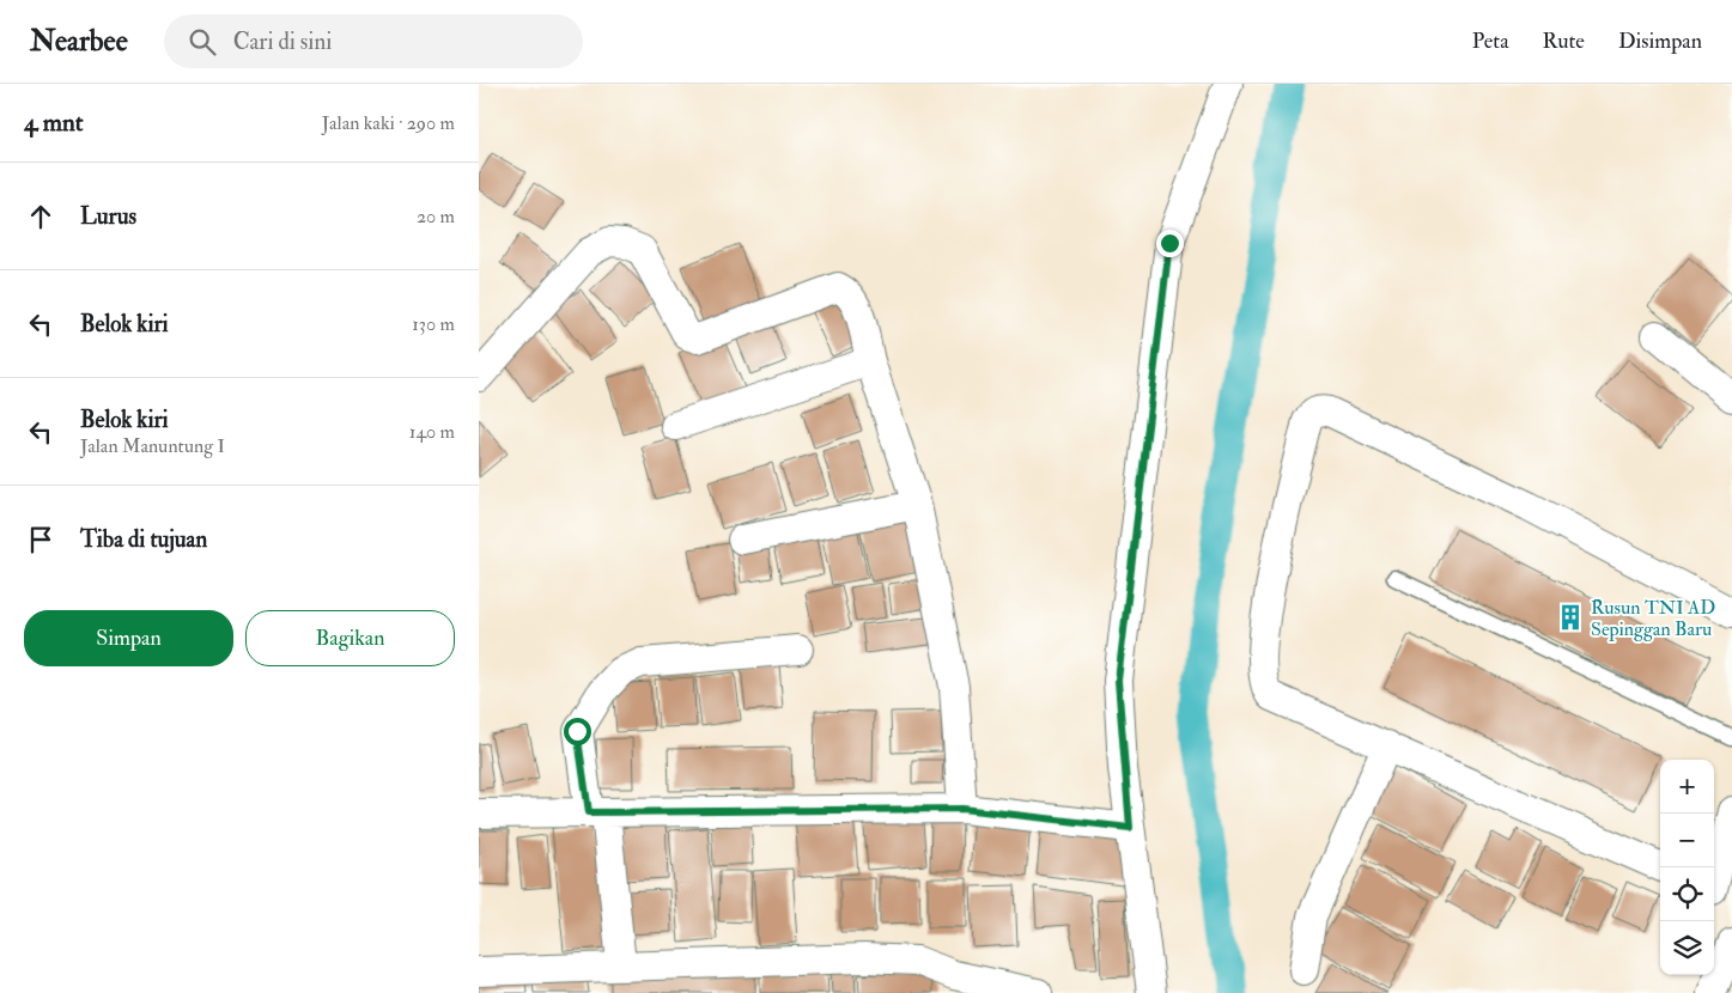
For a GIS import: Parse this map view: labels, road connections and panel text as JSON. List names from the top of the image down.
{
  "places": {
    "building": ["Rusun TNI AD Sepinggan Baru"]
  },
  "page": {
    "header": "Nearbee",
    "search": "Cari di sini",
    "nav": ["Peta", "Rute", "Disimpan"],
    "heading": ["4 mnt", "Jalan kaki · 290 m"],
    "list": [
      ["Lurus", "20 m"],
      ["Belok kiri", "130 m"],
      ["Belok kiri", "Jalan Manuntung I", "140 m"],
      "Tiba di tujuan"
    ],
    "buttons": ["Simpan", "Bagikan"],
    "map_buttons": ["+", "−"]
  }
}
